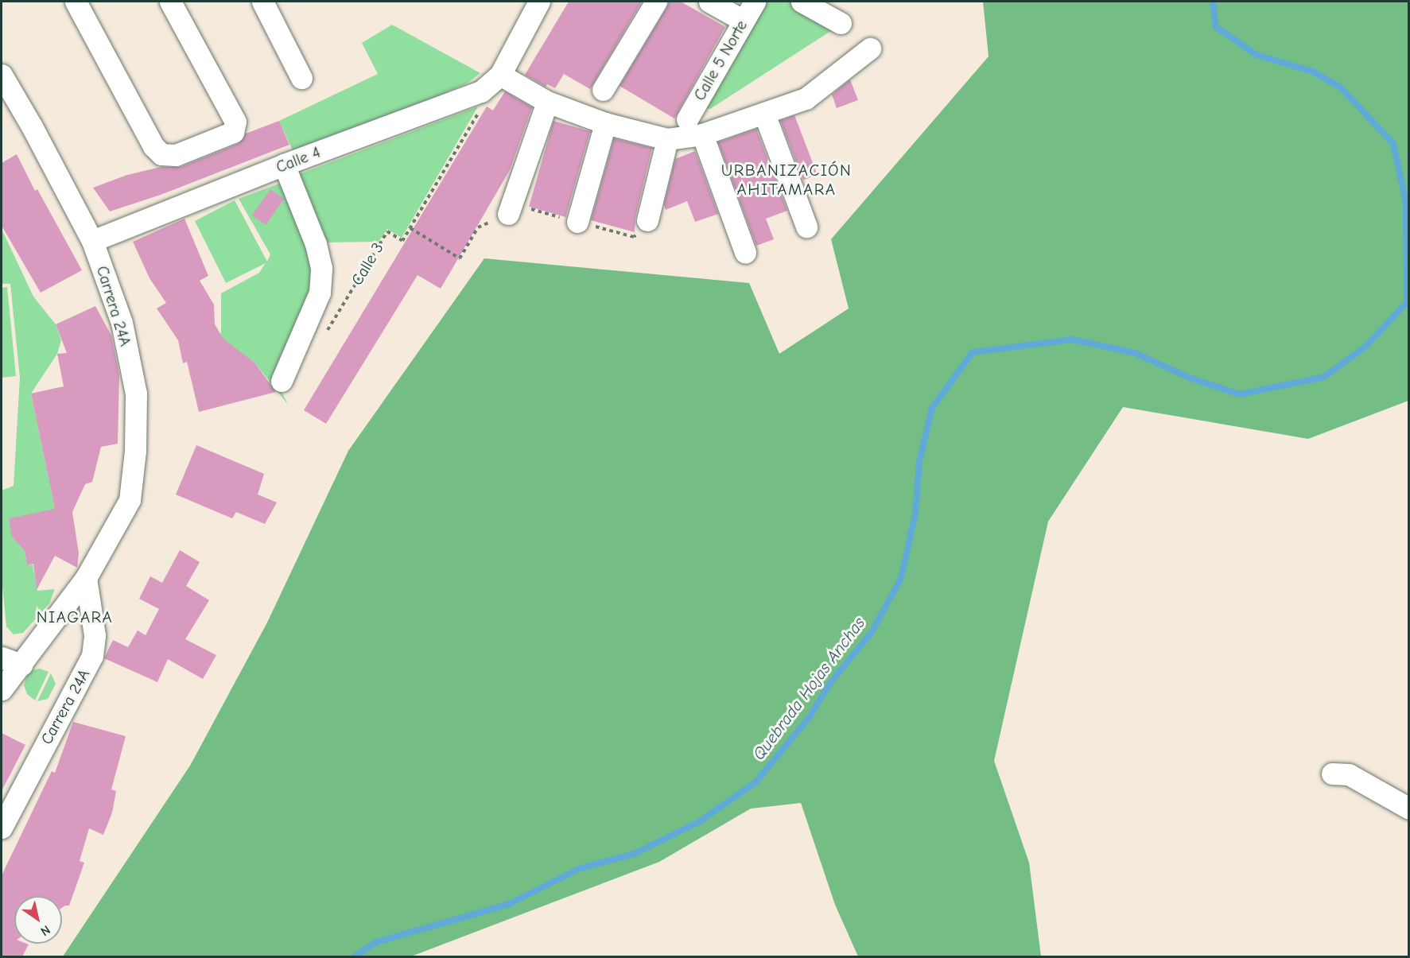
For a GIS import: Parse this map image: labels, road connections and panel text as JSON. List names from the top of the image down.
{
  "streets": {
    "street": ["Calle 5 Norte", "Calle 4", "Carrera 24A"],
    "path": ["Calle 3"]
  },
  "crossings": [
    ["Calle 4", "Carrera 24A"]
  ],
  "districts": ["URBANIZACIÓN AHITAMARA", "NIAGARA"],
  "water": ["Quebrada Hojas Anchas"],
  "north": "bottom right"
}
